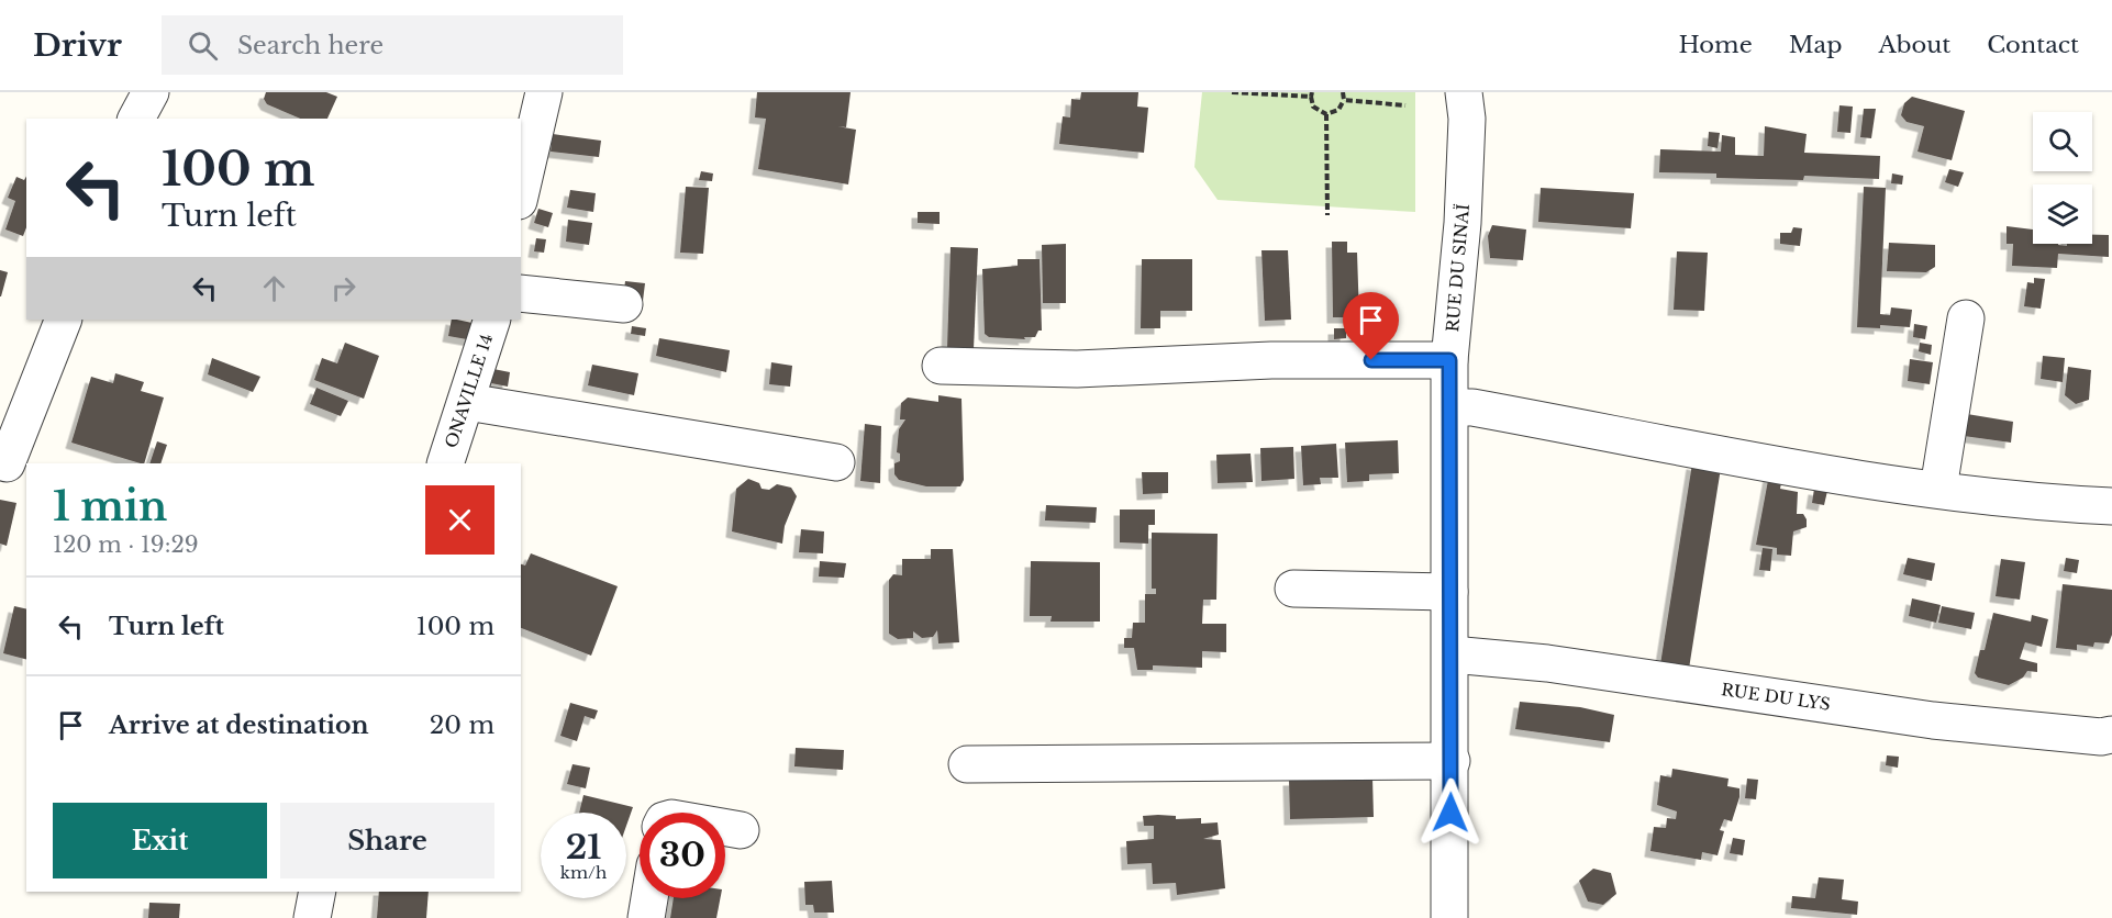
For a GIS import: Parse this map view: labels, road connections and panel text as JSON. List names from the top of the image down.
{
  "streets": {
    "street": ["RUE DU SINAÏ", "ONAVILLE 14", "RUE DU LYS"]
  },
  "crossings": [
    ["RUE DU SINAÏ", "RUE DU LYS"]
  ],
  "page": {
    "header": "Drivr",
    "search": "Search here",
    "nav": [
      "Home",
      "Map",
      "About",
      "Contact"
    ],
    "turn": ["100 m", "Turn left"],
    "heading": ["1 min", "120 m · 19:29"],
    "list": [
      {
        "name": "Turn left",
        "value": "100 m"
      },
      {
        "name": "Arrive at destination",
        "value": "20 m"
      }
    ],
    "buttons": ["Exit", "Share"],
    "speed": "21 km/h",
    "limit": "30"
  }
}
